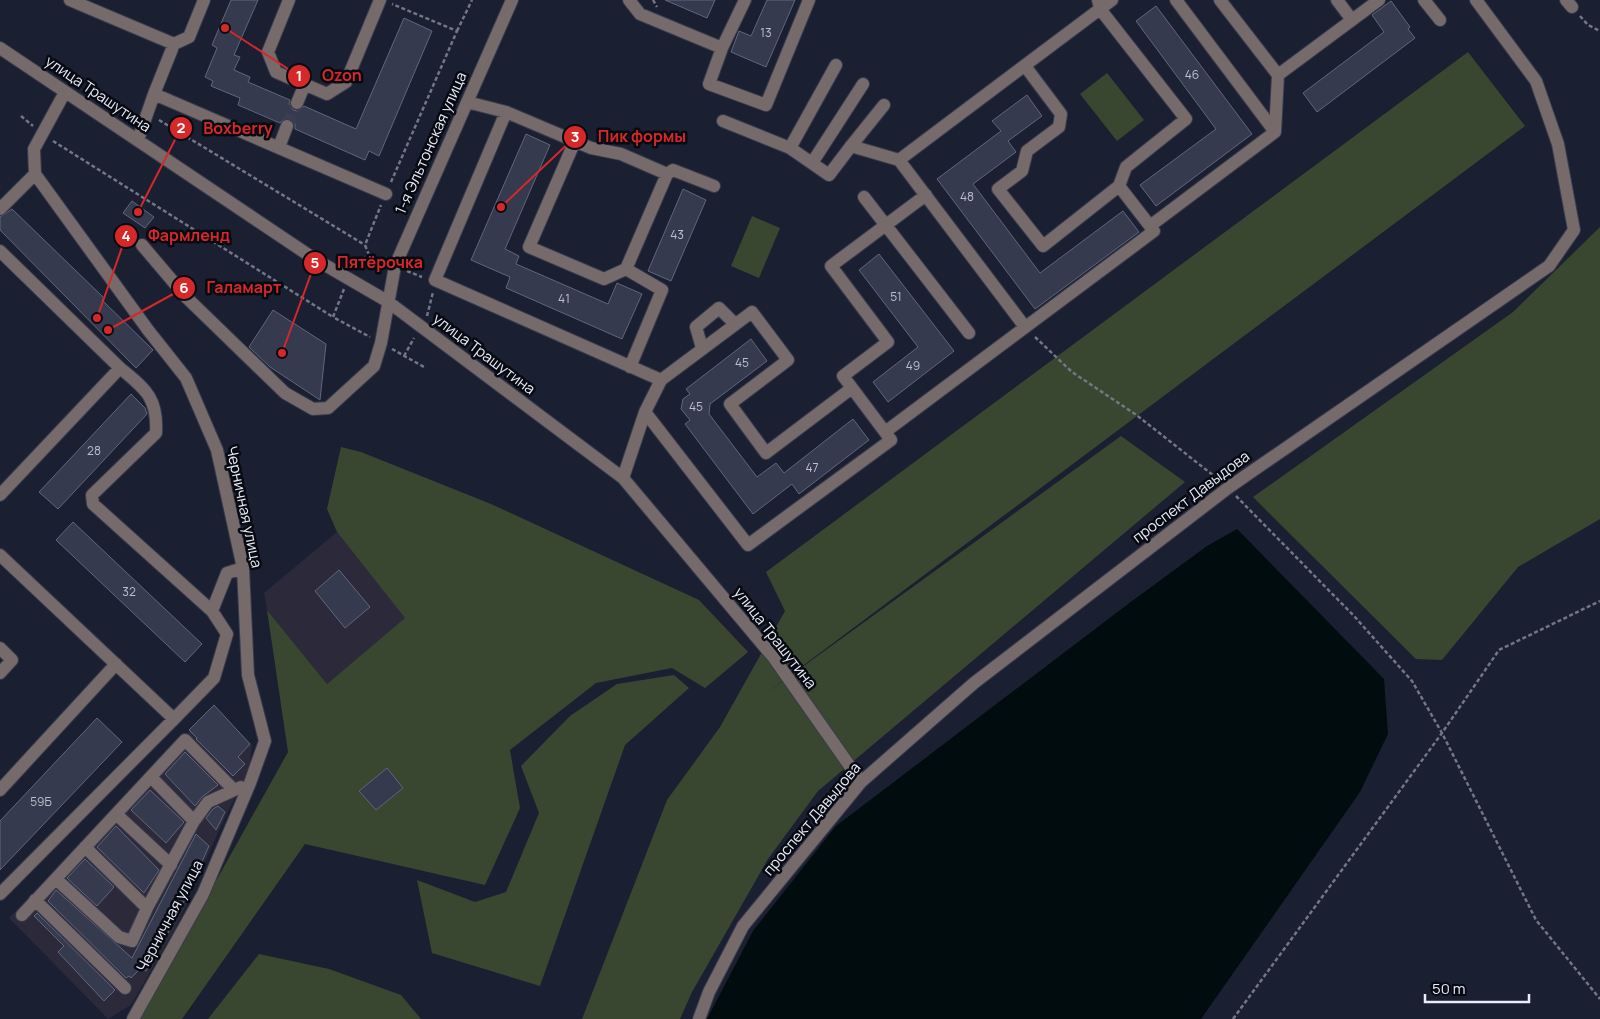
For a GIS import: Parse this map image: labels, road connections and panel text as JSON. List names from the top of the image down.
{
  "streets": {
    "street": [
      "улица Трашутина",
      "1-я Эльтонская улица",
      "проспект Давыдова",
      "Черничная улица"
    ]
  },
  "crossings": [
    ["улица Трашутина", "1-я Эльтонская улица"],
    ["улица Трашутина", "проспект Давыдова"]
  ],
  "places": [
    "Ozon",
    "Пик формы",
    "Boxberry",
    "Фармленд",
    "Галамарт",
    "Пятёрочка"
  ],
  "house_numbers": [
    "13",
    "46",
    "48",
    "43",
    "51",
    "41",
    "45",
    "49",
    "45",
    "28",
    "47",
    "32",
    "59Б"
  ],
  "scale_bar": "50 m"
}
